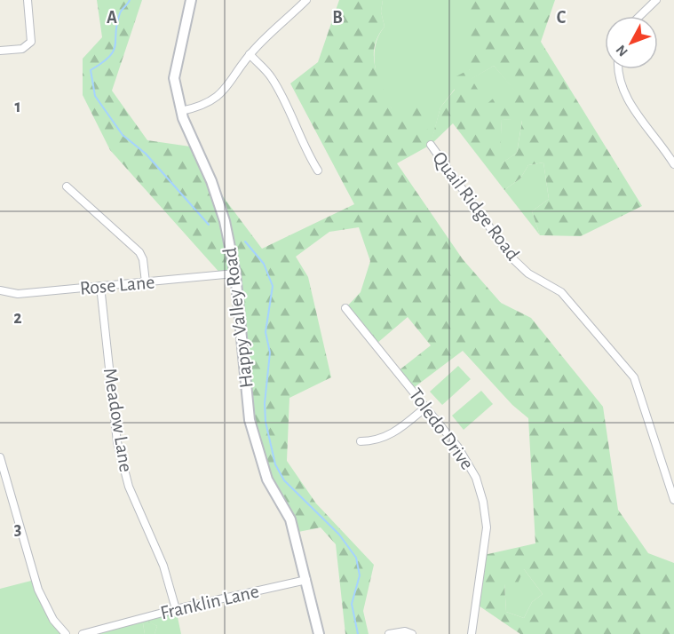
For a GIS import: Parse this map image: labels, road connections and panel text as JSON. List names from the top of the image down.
{
  "streets": {
    "street": [
      "Quail Ridge Road",
      "Rose Lane",
      "Happy Valley Road",
      "Meadow Lane",
      "Toledo Drive",
      "Franklin Lane"
    ]
  },
  "crossings": [
    ["Rose Lane", "Happy Valley Road"],
    ["Rose Lane", "Meadow Lane"],
    ["Happy Valley Road", "Franklin Lane"],
    ["Meadow Lane", "Franklin Lane"]
  ],
  "north": "bottom left",
  "grid": {
    "columns": ["A", "B", "C"],
    "rows": ["1", "2", "3"]
  }
}
